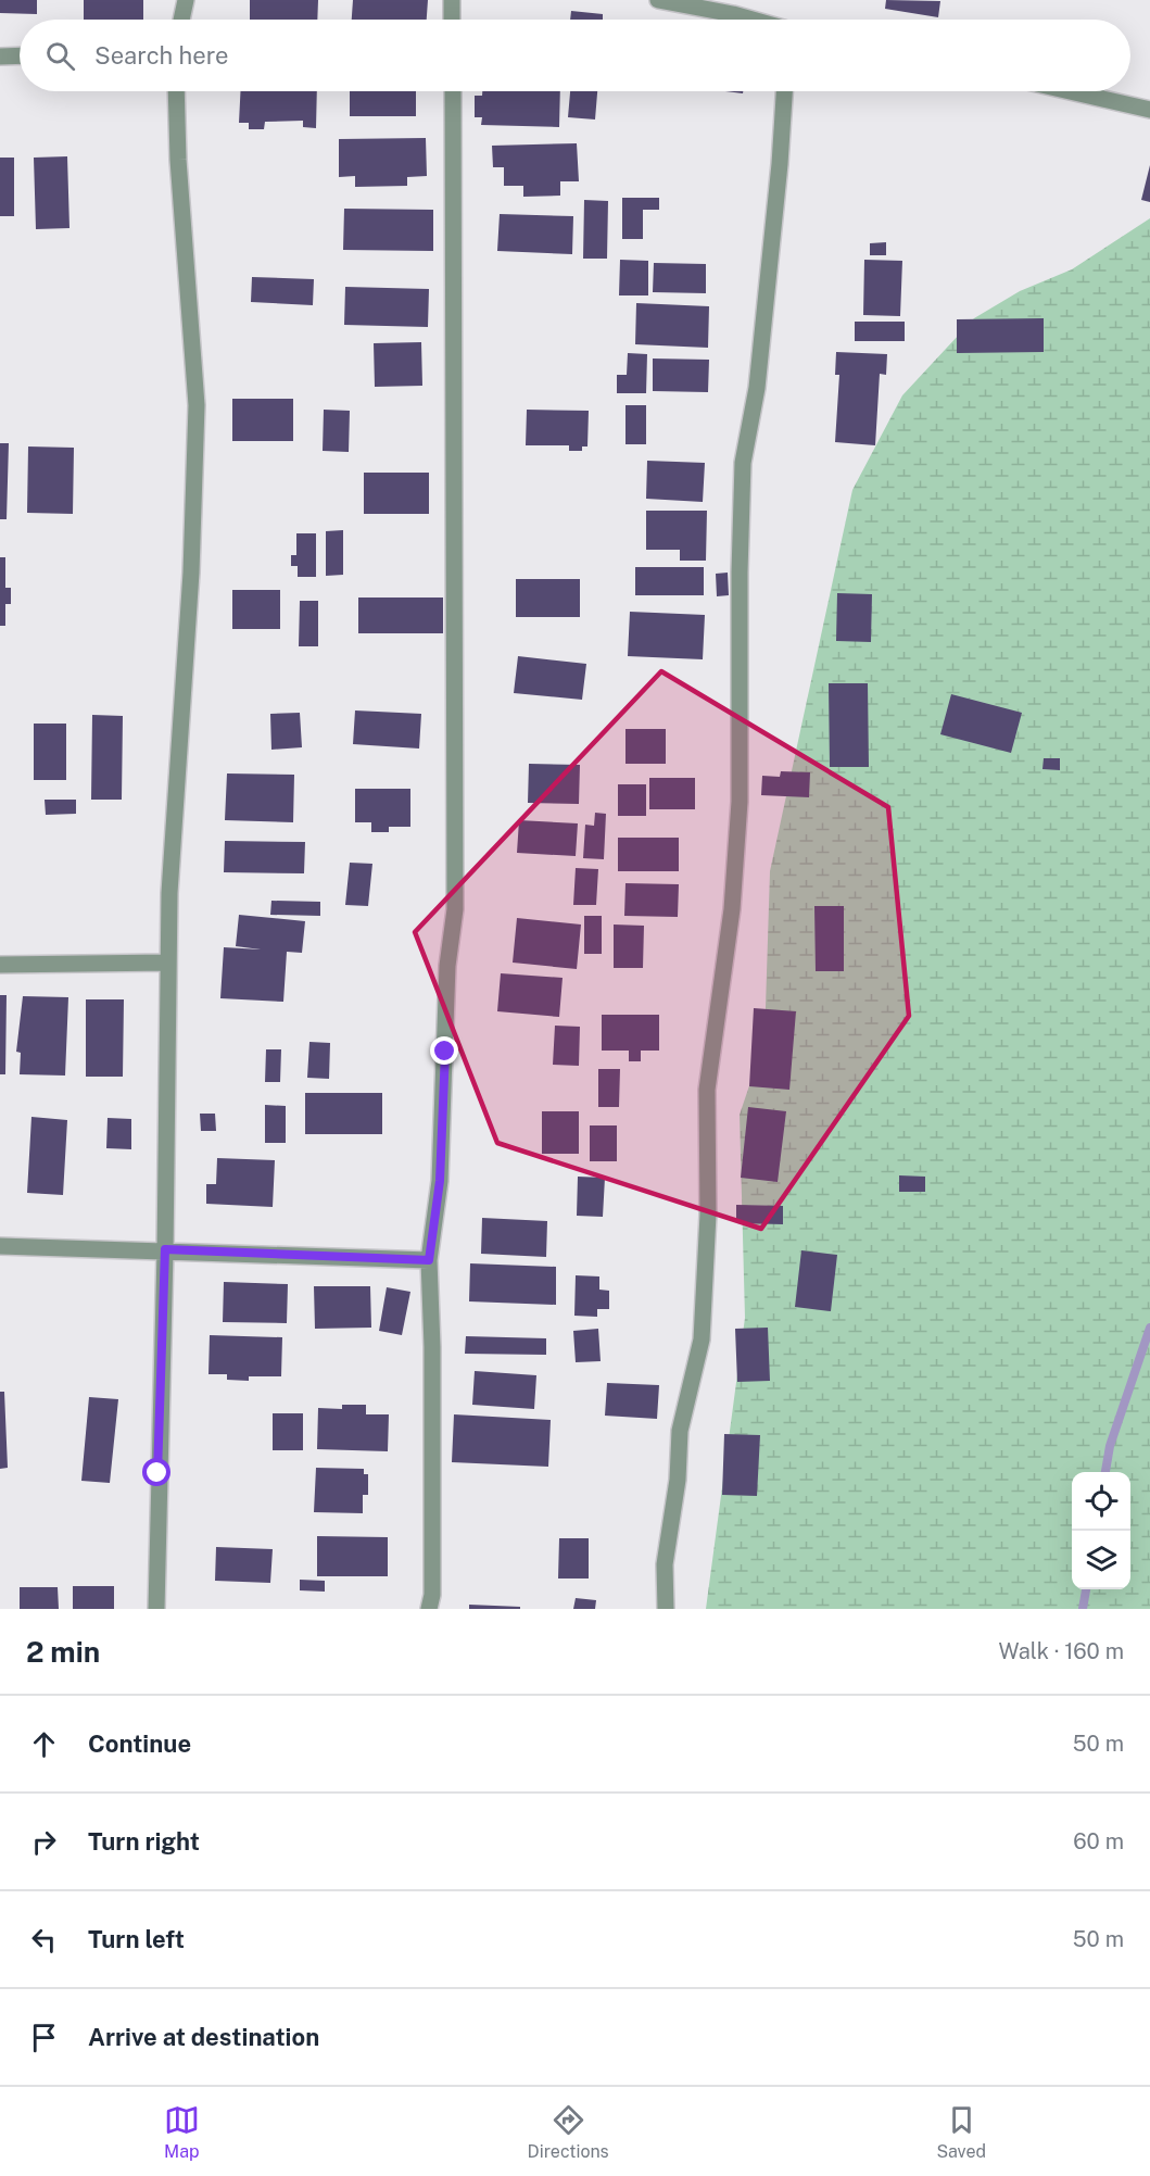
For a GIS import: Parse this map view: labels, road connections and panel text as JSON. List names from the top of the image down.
{
  "page": {
    "search": "Search here",
    "heading": ["2 min", "Walk · 160 m"],
    "list": [
      ["Continue", "50 m"],
      ["Turn right", "60 m"],
      ["Turn left", "50 m"],
      "Arrive at destination"
    ],
    "nav": ["Map", "Directions", "Saved"]
  }
}
